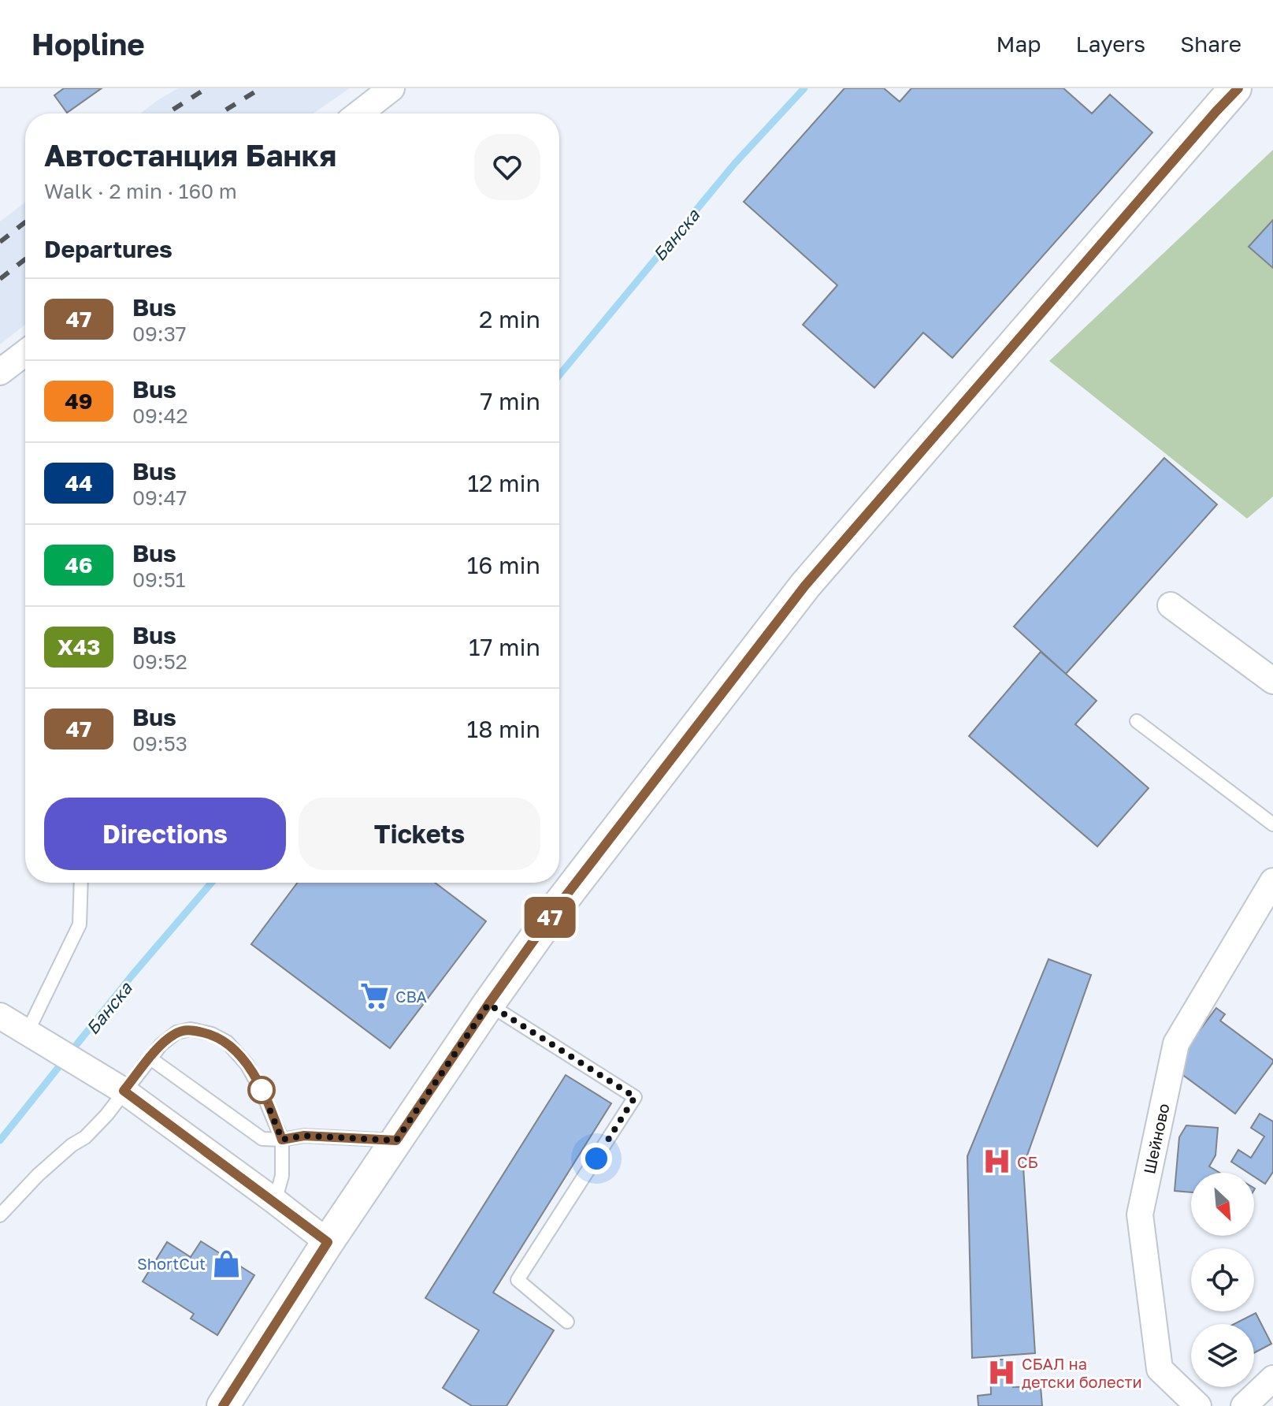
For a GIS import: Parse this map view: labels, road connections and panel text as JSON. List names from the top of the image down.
{
  "streets": {
    "street": ["Шейново"]
  },
  "water": ["Банска"],
  "places": {
    "supermarket": ["CBA"],
    "hospital": ["СБ", "СБАЛ на детски болести"],
    "shop": ["ShortCut"]
  },
  "lines": ["bus line 47"],
  "north": "bottom right",
  "page": {
    "header": "Hopline",
    "nav": ["Map", "Layers", "Share"],
    "on_map": "47",
    "heading": [
      ["Автостанция Банкя", "Walk · 2 min · 160 m"],
      "Departures"
    ],
    "list": [
      {
        "mark": "47",
        "name": "Bus",
        "note": "09:37",
        "value": "2 min"
      },
      {
        "mark": "49",
        "name": "Bus",
        "note": "09:42",
        "value": "7 min"
      },
      {
        "mark": "44",
        "name": "Bus",
        "note": "09:47",
        "value": "12 min"
      },
      {
        "mark": "46",
        "name": "Bus",
        "note": "09:51",
        "value": "16 min"
      },
      {
        "mark": "X43",
        "name": "Bus",
        "note": "09:52",
        "value": "17 min"
      },
      {
        "mark": "47",
        "name": "Bus",
        "note": "09:53",
        "value": "18 min"
      }
    ],
    "buttons": ["Directions", "Tickets"]
  }
}
